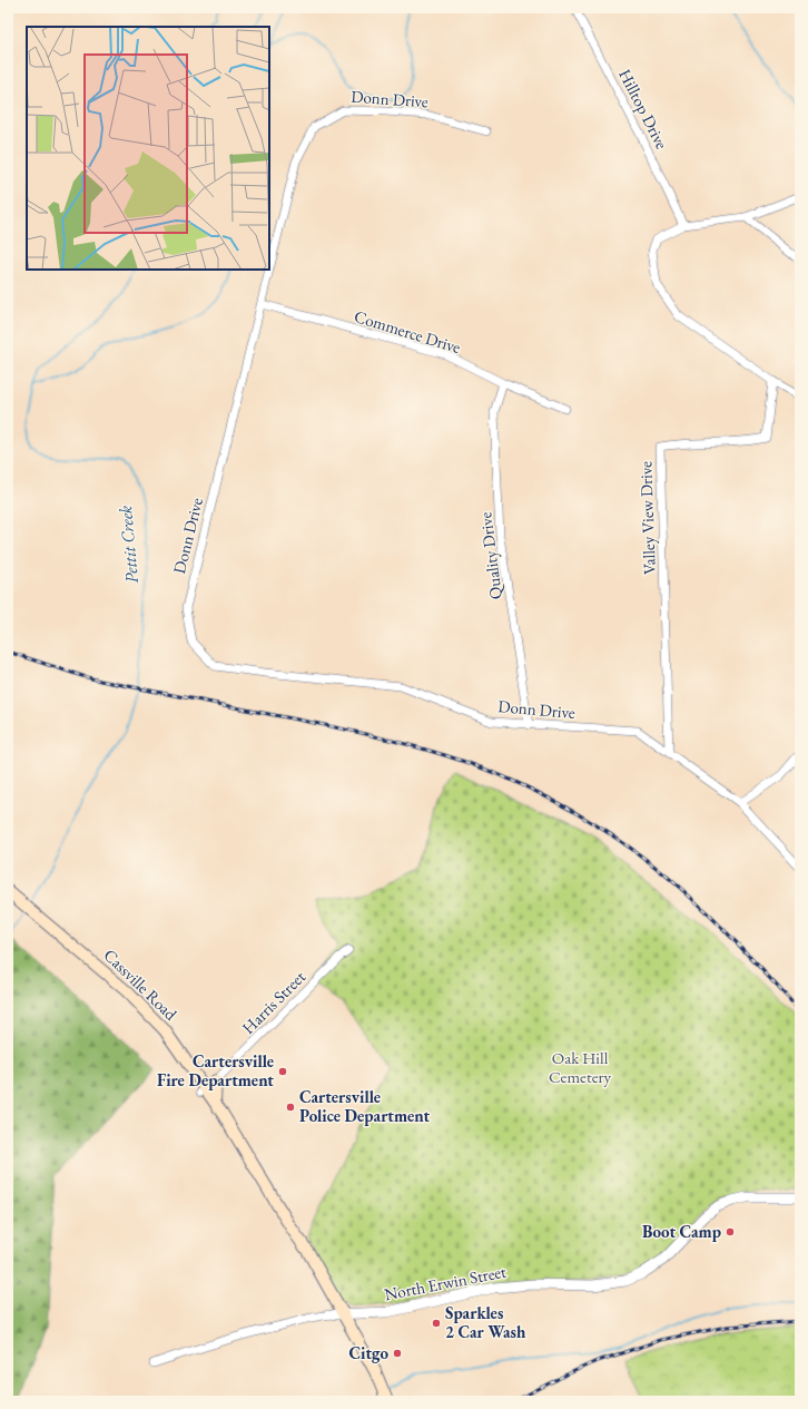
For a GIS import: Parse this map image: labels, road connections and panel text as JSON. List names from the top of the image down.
{
  "streets": {
    "main road": ["Cassville Road"],
    "street": [
      "Donn Drive",
      "Hilltop Drive",
      "Commerce Drive",
      "Valley View Drive",
      "Quality Drive",
      "Harris Street",
      "North Erwin Street"
    ]
  },
  "crossings": [
    ["Donn Drive", "Commerce Drive"],
    ["Donn Drive", "Valley View Drive"],
    ["Donn Drive", "Quality Drive"],
    ["Commerce Drive", "Quality Drive"],
    ["Cassville Road", "Harris Street"],
    ["Cassville Road", "North Erwin Street"]
  ],
  "water": ["Pettit Creek"],
  "parks": ["Oak Hill Cemetery"],
  "places": [
    "Cartersville Fire Department",
    "Cartersville Police Department",
    "Boot Camp",
    "Sparkles 2 Car Wash",
    "Citgo"
  ]
}
